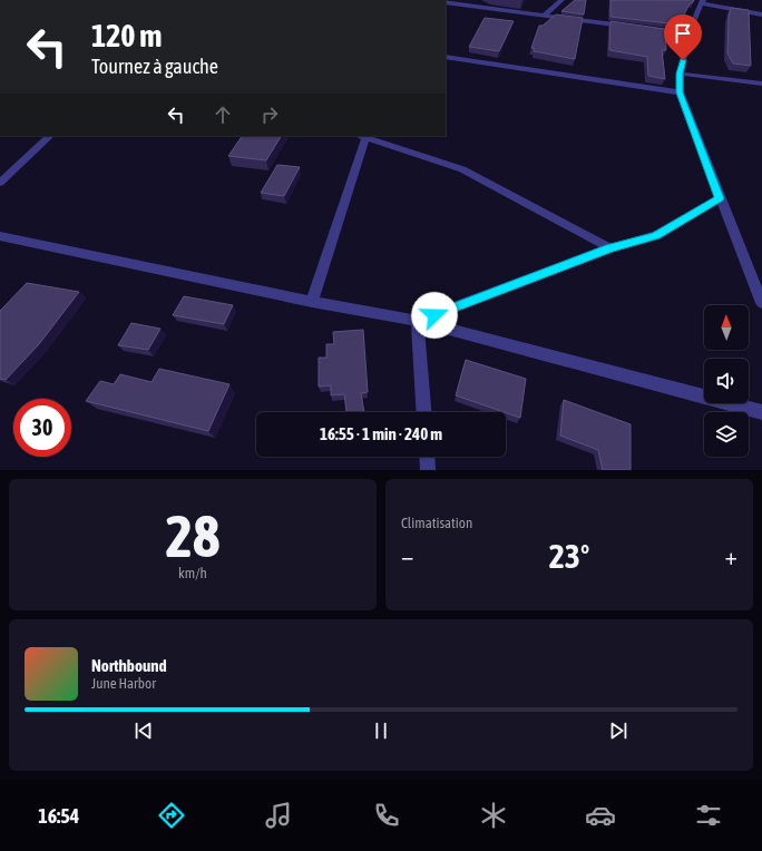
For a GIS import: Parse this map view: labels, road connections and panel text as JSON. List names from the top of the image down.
{
  "north": "top",
  "page": {
    "turn": ["120 m", "Tournez à gauche"],
    "limit": "30",
    "trip": "16:55 · 1 min · 240 m",
    "tile": [
      ["28", "km/h"],
      "Climatisation"
    ],
    "heat": ["−", "23°", "+"],
    "song": ["Northbound", "June Harbor"],
    "tabs": "16:54"
  }
}
